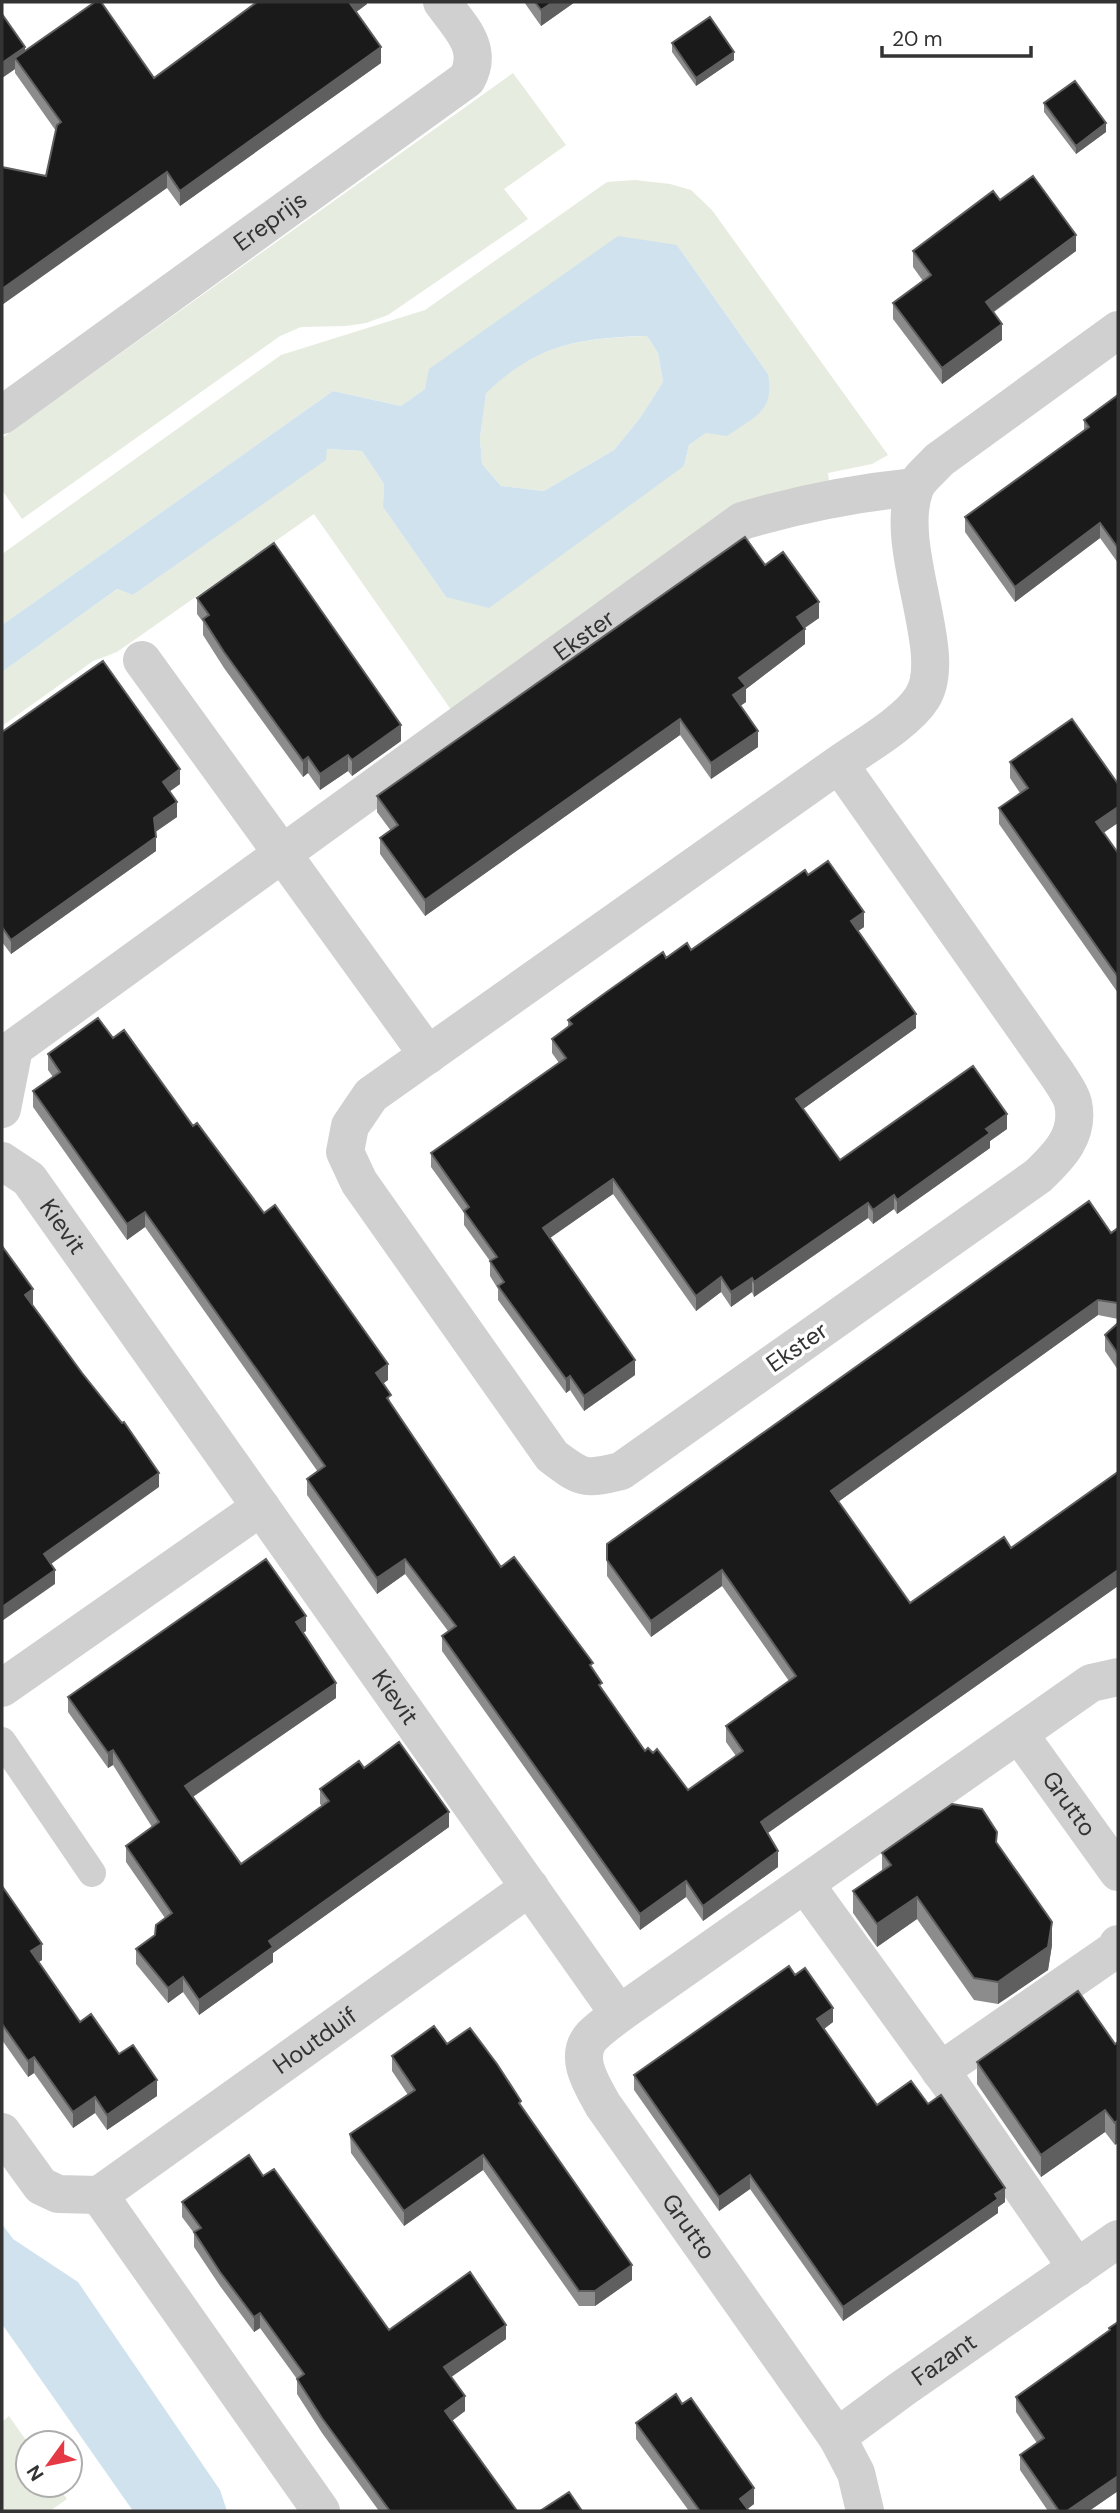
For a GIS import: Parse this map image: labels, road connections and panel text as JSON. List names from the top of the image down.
{
  "streets": {
    "street": [
      "Ereprijs",
      "Ekster",
      "Kievit",
      "Grutto",
      "Houtduif",
      "Fazant"
    ]
  },
  "crossings": [
    ["Kievit", "Houtduif"],
    ["Grutto", "Fazant"]
  ],
  "scale_bar": "20 m",
  "north": "bottom left"
}
